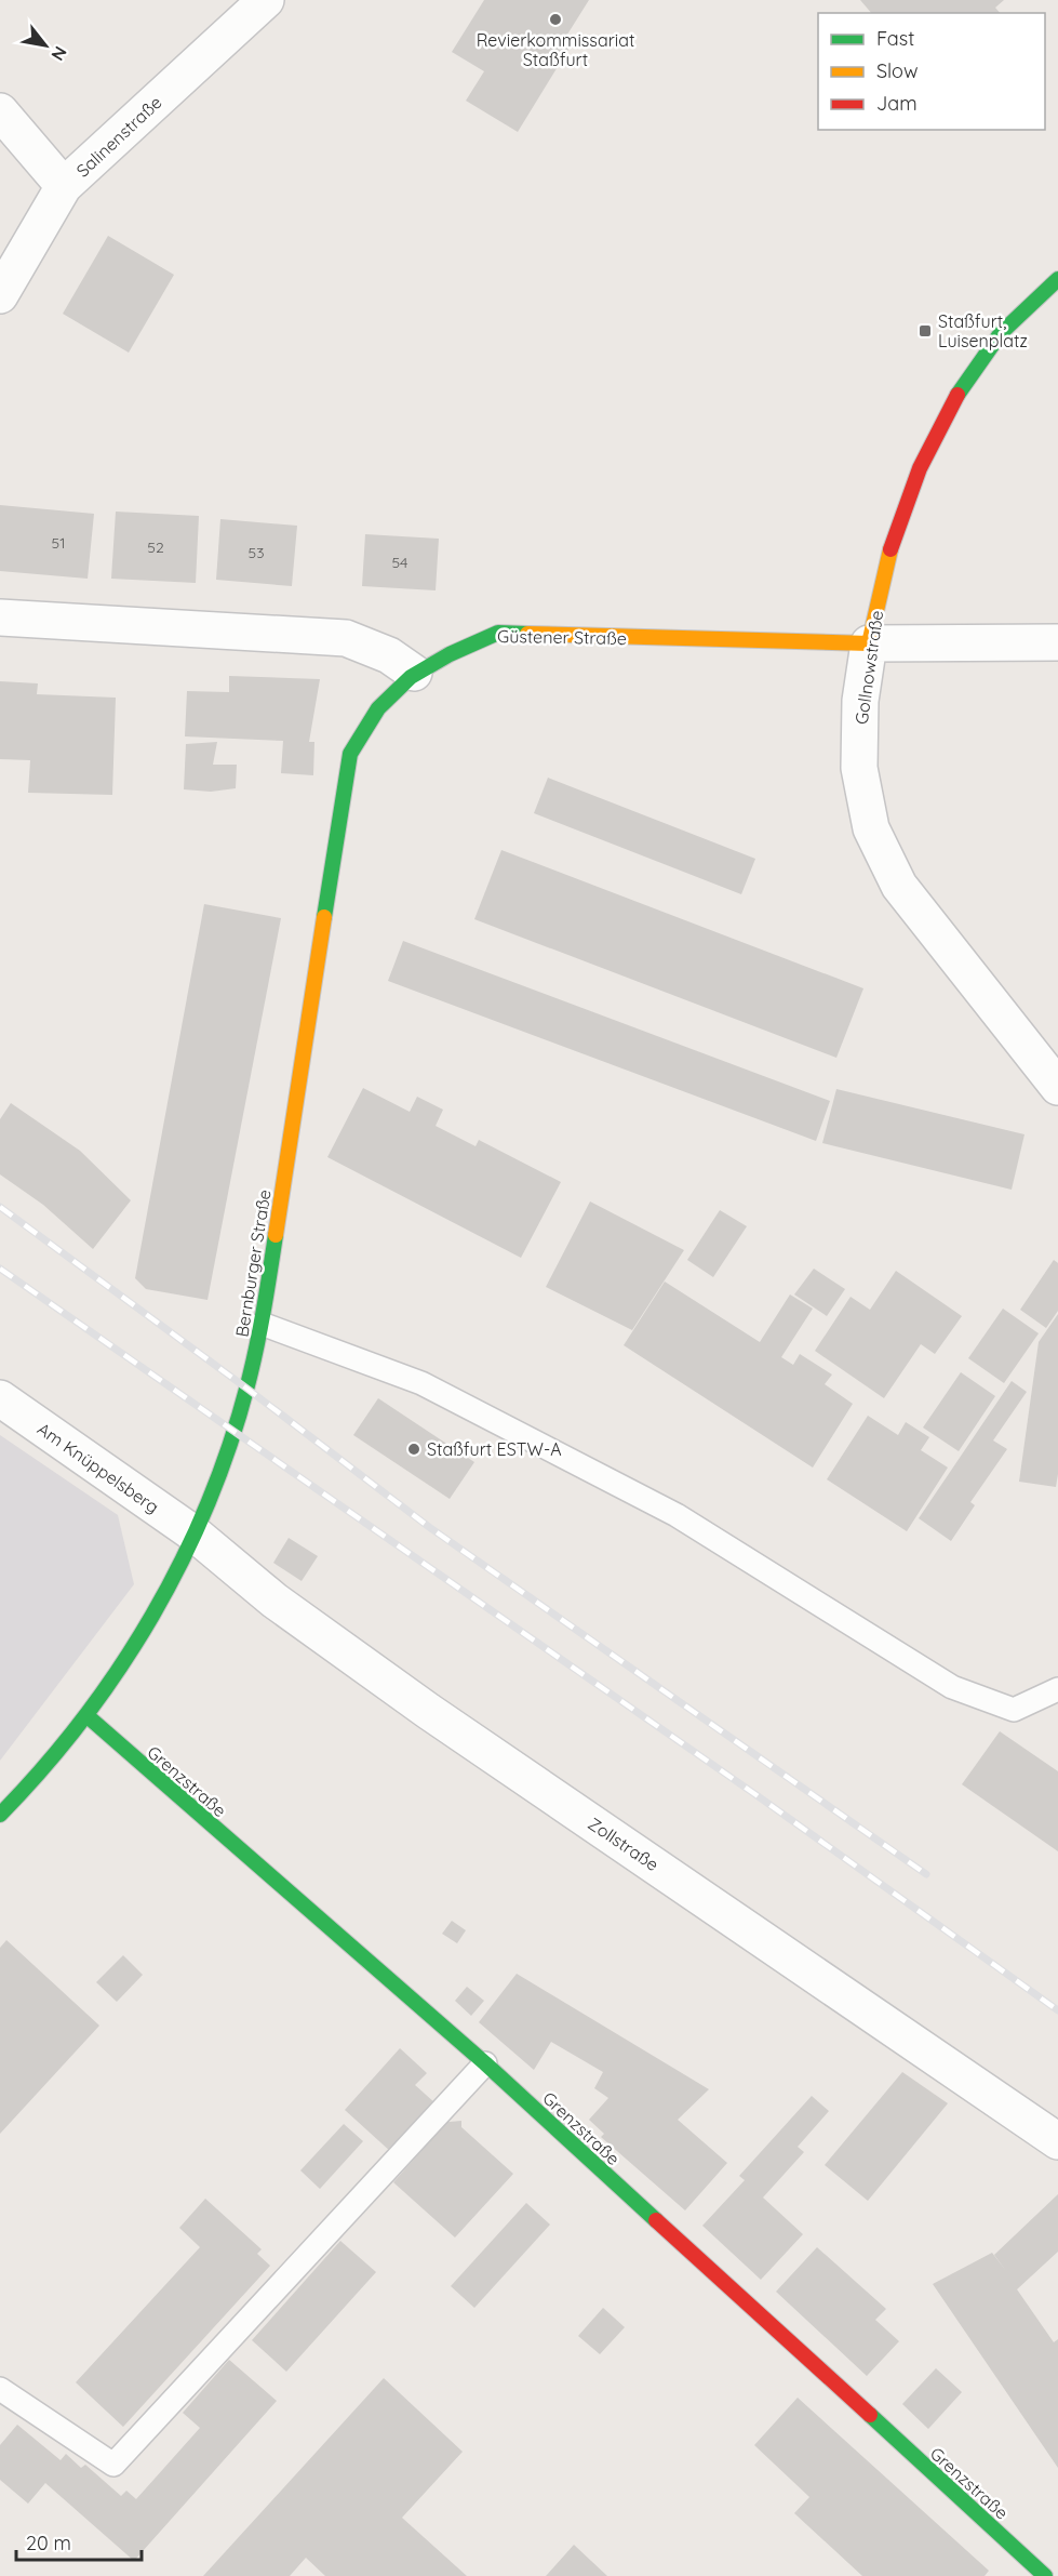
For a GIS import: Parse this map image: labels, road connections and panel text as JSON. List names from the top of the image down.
{
  "streets": {
    "main road": [
      "Güstener Straße",
      "Gollnowstraße",
      "Bernburger Straße",
      "Grenzstraße"
    ],
    "street": ["Salinenstraße", "Am Knüppelsberg", "Zollstraße"]
  },
  "crossings": [
    ["Güstener Straße", "Gollnowstraße"],
    ["Güstener Straße", "Bernburger Straße"],
    ["Bernburger Straße", "Am Knüppelsberg"],
    ["Bernburger Straße", "Grenzstraße"],
    ["Bernburger Straße", "Zollstraße"],
    ["Am Knüppelsberg", "Zollstraße"]
  ],
  "places": {
    "other": ["Revierkommissariat Staßfurt", "Staßfurt ESTW-A"],
    "transit": ["Staßfurt, Luisenplatz"]
  },
  "house_numbers": [
    "51",
    "52",
    "53",
    "54"
  ],
  "legend": ["Fast", "Slow", "Jam"],
  "scale_bar": "20 m",
  "north": "bottom right"
}
